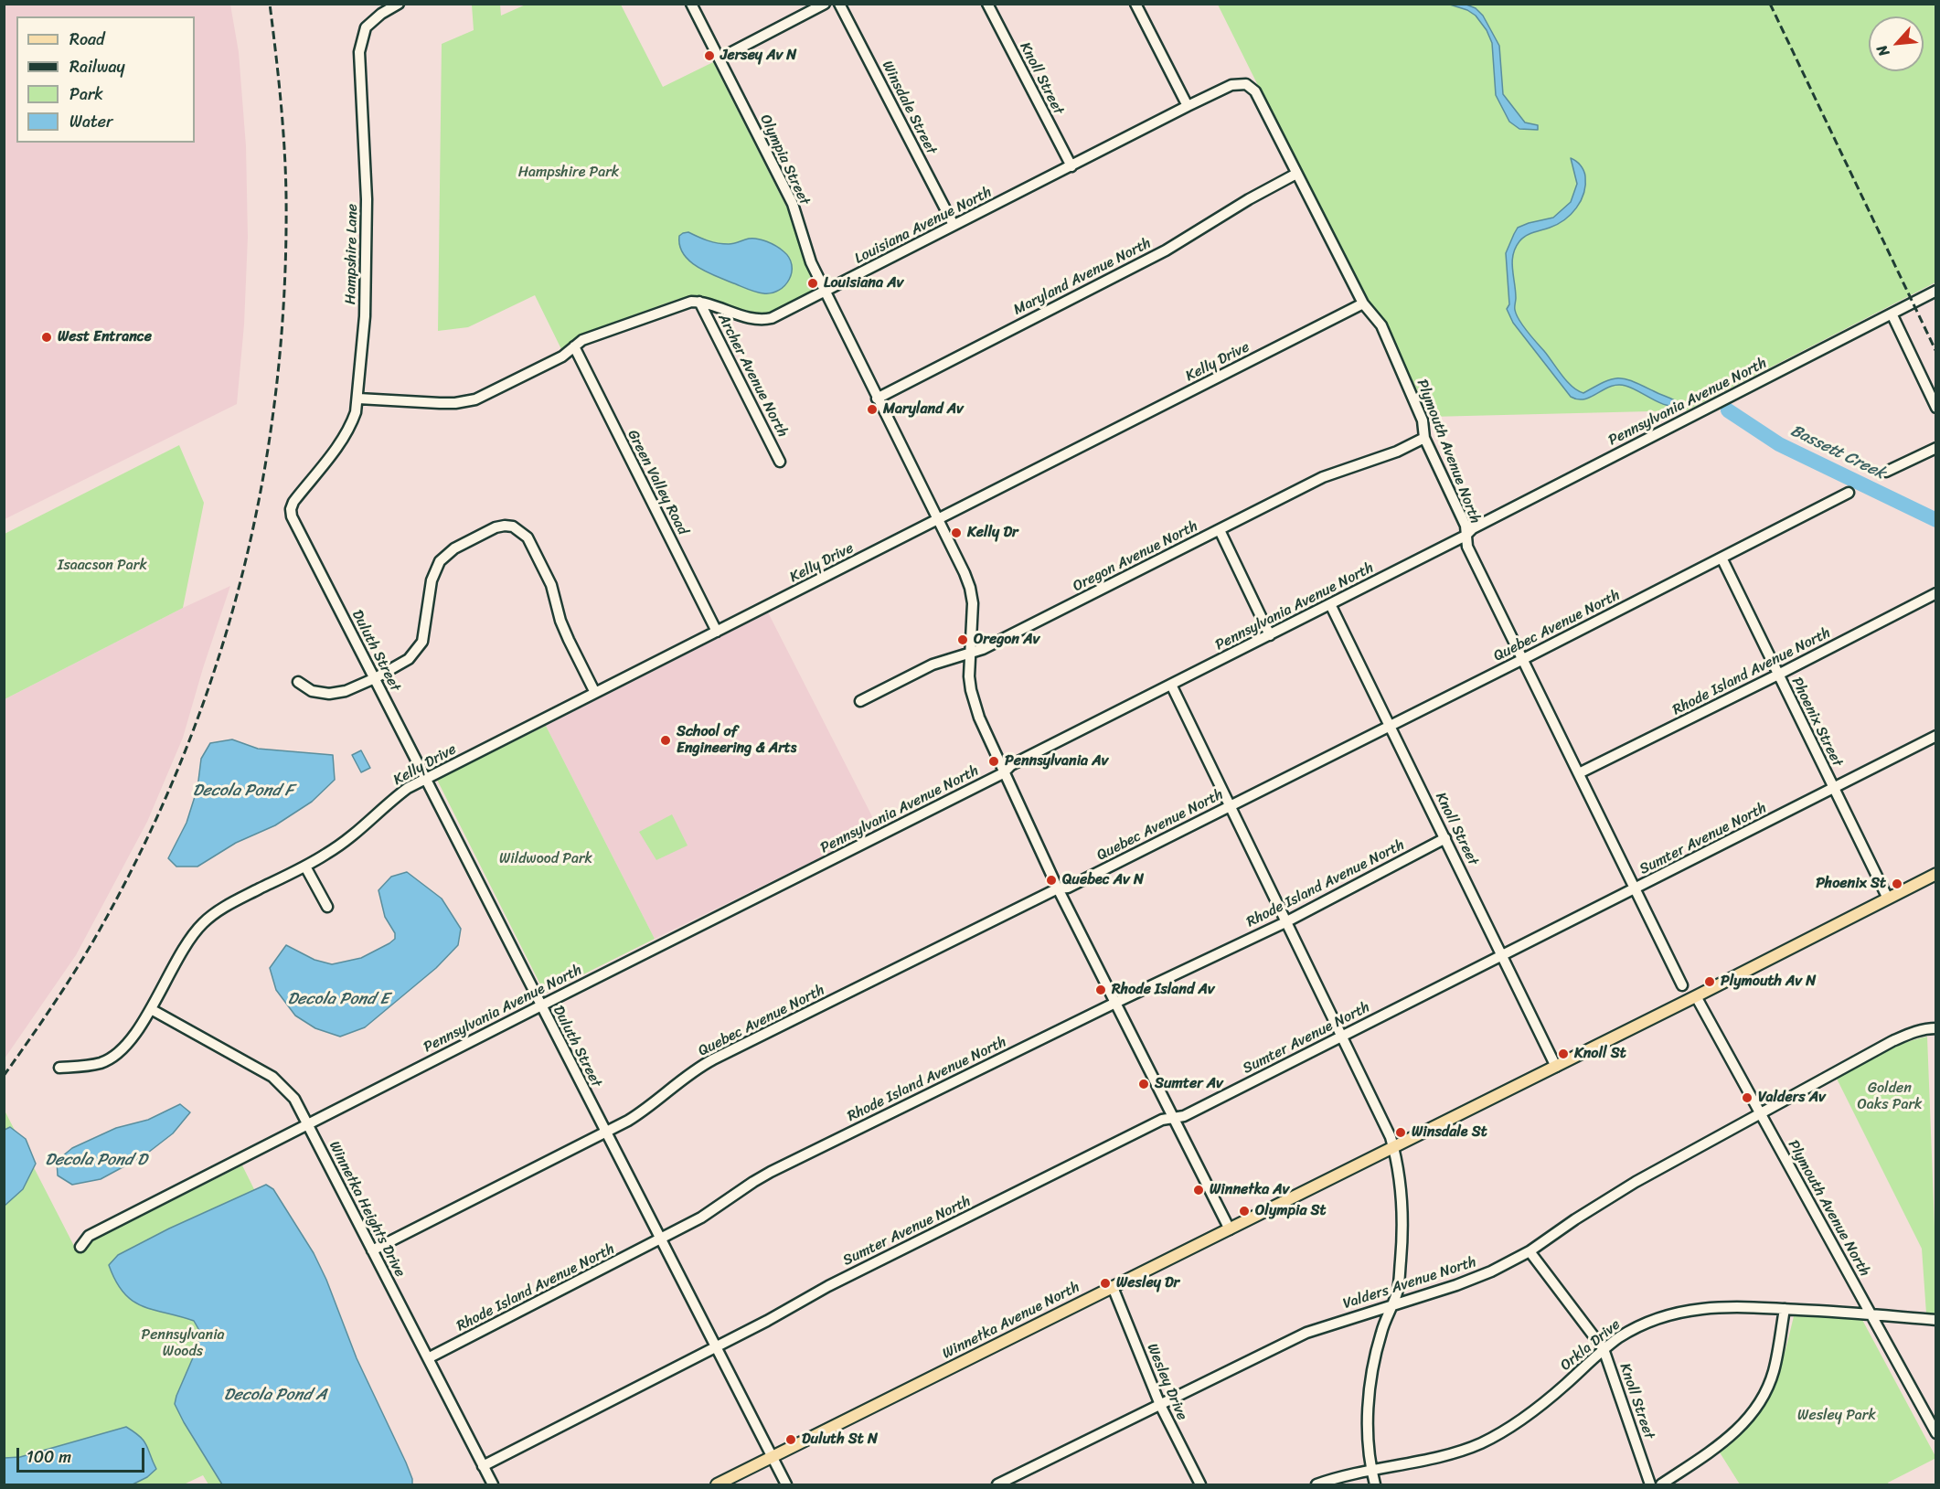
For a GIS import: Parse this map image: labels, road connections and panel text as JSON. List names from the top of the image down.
{
  "streets": {
    "main road": ["Winnetka Avenue North"],
    "street": [
      "Knoll Street",
      "Winsdale Street",
      "Olympia Street",
      "Louisiana Avenue North",
      "Hampshire Lane",
      "Maryland Avenue North",
      "Kelly Drive",
      "Archer Avenue North",
      "Pennsylvania Avenue North",
      "Plymouth Avenue North",
      "Green Valley Road",
      "Oregon Avenue North",
      "Quebec Avenue North",
      "Duluth Street",
      "Rhode Island Avenue North",
      "Phoenix Street",
      "Sumter Avenue North",
      "Winnetka Heights Drive",
      "Valders Avenue North",
      "Orkla Drive",
      "Wesley Drive"
    ]
  },
  "crossings": [
    ["Knoll Street", "Louisiana Avenue North"],
    ["Knoll Street", "Pennsylvania Avenue North"],
    ["Knoll Street", "Quebec Avenue North"],
    ["Knoll Street", "Rhode Island Avenue North"],
    ["Knoll Street", "Sumter Avenue North"],
    ["Knoll Street", "Valders Avenue North"],
    ["Knoll Street", "Winnetka Avenue North"],
    ["Knoll Street", "Orkla Drive"],
    ["Winsdale Street", "Louisiana Avenue North"],
    ["Olympia Street", "Louisiana Avenue North"],
    ["Olympia Street", "Maryland Avenue North"],
    ["Olympia Street", "Kelly Drive"],
    ["Olympia Street", "Pennsylvania Avenue North"],
    ["Olympia Street", "Oregon Avenue North"],
    ["Olympia Street", "Quebec Avenue North"],
    ["Olympia Street", "Rhode Island Avenue North"],
    ["Olympia Street", "Sumter Avenue North"],
    ["Olympia Street", "Winnetka Avenue North"],
    ["Louisiana Avenue North", "Hampshire Lane"],
    ["Louisiana Avenue North", "Archer Avenue North"],
    ["Louisiana Avenue North", "Plymouth Avenue North"],
    ["Louisiana Avenue North", "Green Valley Road"],
    ["Hampshire Lane", "Duluth Street"],
    ["Maryland Avenue North", "Plymouth Avenue North"],
    ["Kelly Drive", "Plymouth Avenue North"],
    ["Kelly Drive", "Green Valley Road"],
    ["Kelly Drive", "Duluth Street"],
    ["Kelly Drive", "Winnetka Heights Drive"],
    ["Pennsylvania Avenue North", "Plymouth Avenue North"],
    ["Pennsylvania Avenue North", "Duluth Street"],
    ["Pennsylvania Avenue North", "Winnetka Heights Drive"],
    ["Plymouth Avenue North", "Oregon Avenue North"],
    ["Plymouth Avenue North", "Quebec Avenue North"],
    ["Plymouth Avenue North", "Rhode Island Avenue North"],
    ["Plymouth Avenue North", "Sumter Avenue North"],
    ["Plymouth Avenue North", "Valders Avenue North"],
    ["Plymouth Avenue North", "Winnetka Avenue North"],
    ["Plymouth Avenue North", "Orkla Drive"],
    ["Quebec Avenue North", "Duluth Street"],
    ["Quebec Avenue North", "Phoenix Street"],
    ["Quebec Avenue North", "Winnetka Heights Drive"],
    ["Duluth Street", "Rhode Island Avenue North"],
    ["Duluth Street", "Sumter Avenue North"],
    ["Duluth Street", "Winnetka Avenue North"],
    ["Rhode Island Avenue North", "Phoenix Street"],
    ["Rhode Island Avenue North", "Winnetka Heights Drive"],
    ["Phoenix Street", "Sumter Avenue North"],
    ["Phoenix Street", "Winnetka Avenue North"],
    ["Sumter Avenue North", "Winnetka Heights Drive"],
    ["Valders Avenue North", "Wesley Drive"],
    ["Winnetka Avenue North", "Wesley Drive"]
  ],
  "water": [
    "Bassett Creek",
    "Decola Pond F",
    "Decola Pond E",
    "Decola Pond D",
    "Decola Pond A"
  ],
  "parks": [
    "Hampshire Park",
    "Isaacson Park",
    "Wildwood Park",
    "Golden Oaks Park",
    "Pennsylvania Woods",
    "Wesley Park"
  ],
  "places": [
    "Jersey Av N",
    "Louisiana Av",
    "West Entrance",
    "Maryland Av",
    "Kelly Dr",
    "Oregon Av",
    "School of Engineering & Arts",
    "Pennsylvania Av",
    "Quebec Av N",
    "Phoenix St",
    "Plymouth Av N",
    "Rhode Island Av",
    "Knoll St",
    "Sumter Av",
    "Valders Av",
    "Winsdale St",
    "Winnetka Av",
    "Olympia St",
    "Wesley Dr",
    "Duluth St N"
  ],
  "legend": [
    "Road",
    "Railway",
    "Park",
    "Water"
  ],
  "scale_bar": "100 m",
  "north": "bottom left"
}
